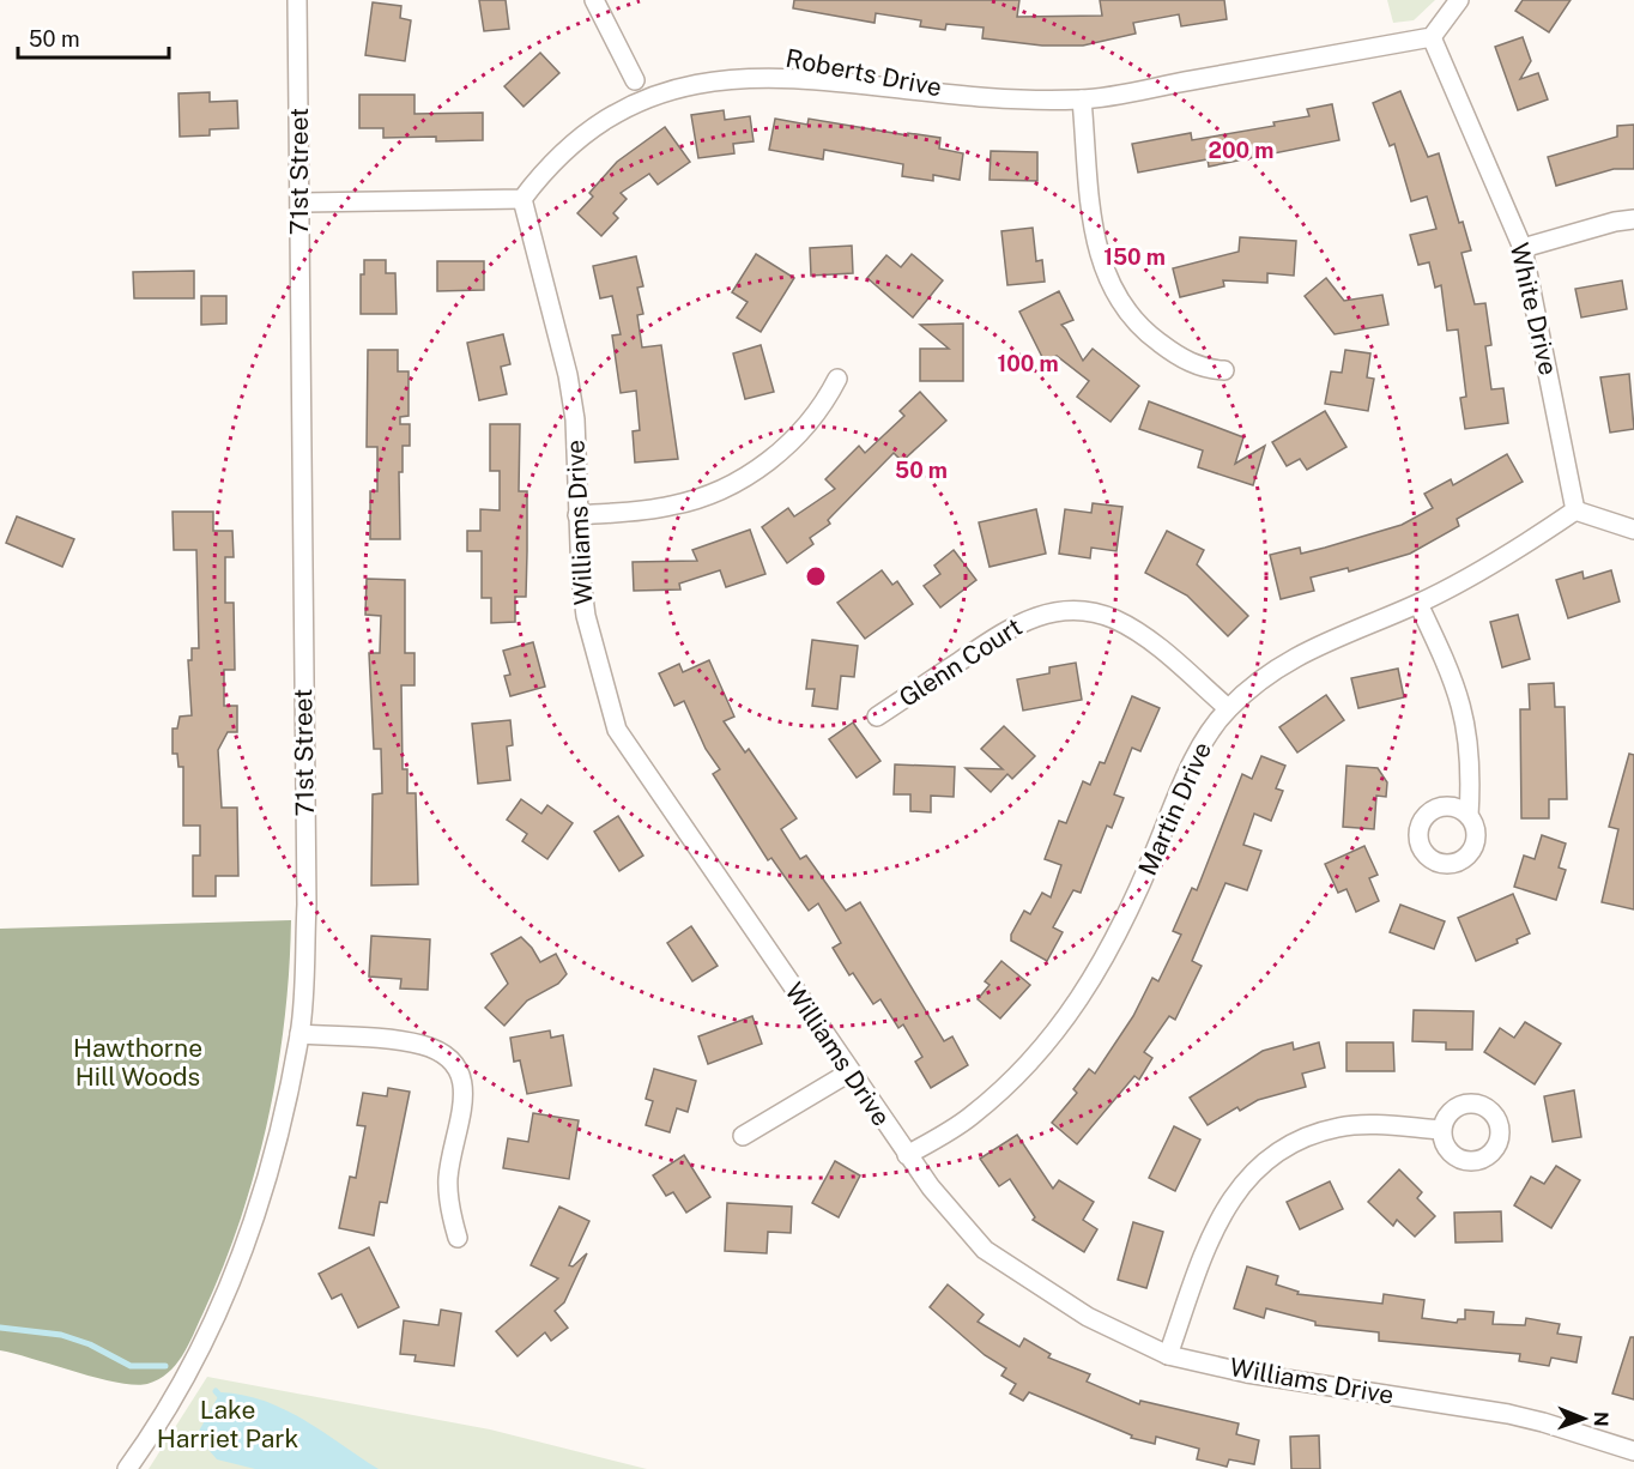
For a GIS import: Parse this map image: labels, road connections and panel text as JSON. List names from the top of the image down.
{
  "streets": {
    "street": [
      "Roberts Drive",
      "71st Street",
      "White Drive",
      "Williams Drive",
      "Glenn Court",
      "Martin Drive"
    ]
  },
  "crossings": [
    ["Roberts Drive", "White Drive"],
    ["White Drive", "Martin Drive"],
    ["Williams Drive", "Martin Drive"],
    ["Glenn Court", "Martin Drive"]
  ],
  "parks": ["Hawthorne Hill Woods", "Lake Harriet Park"],
  "scale_bar": "50 m",
  "north": "right",
  "rings": [
    "200 m",
    "150 m",
    "100 m",
    "50 m"
  ]
}
